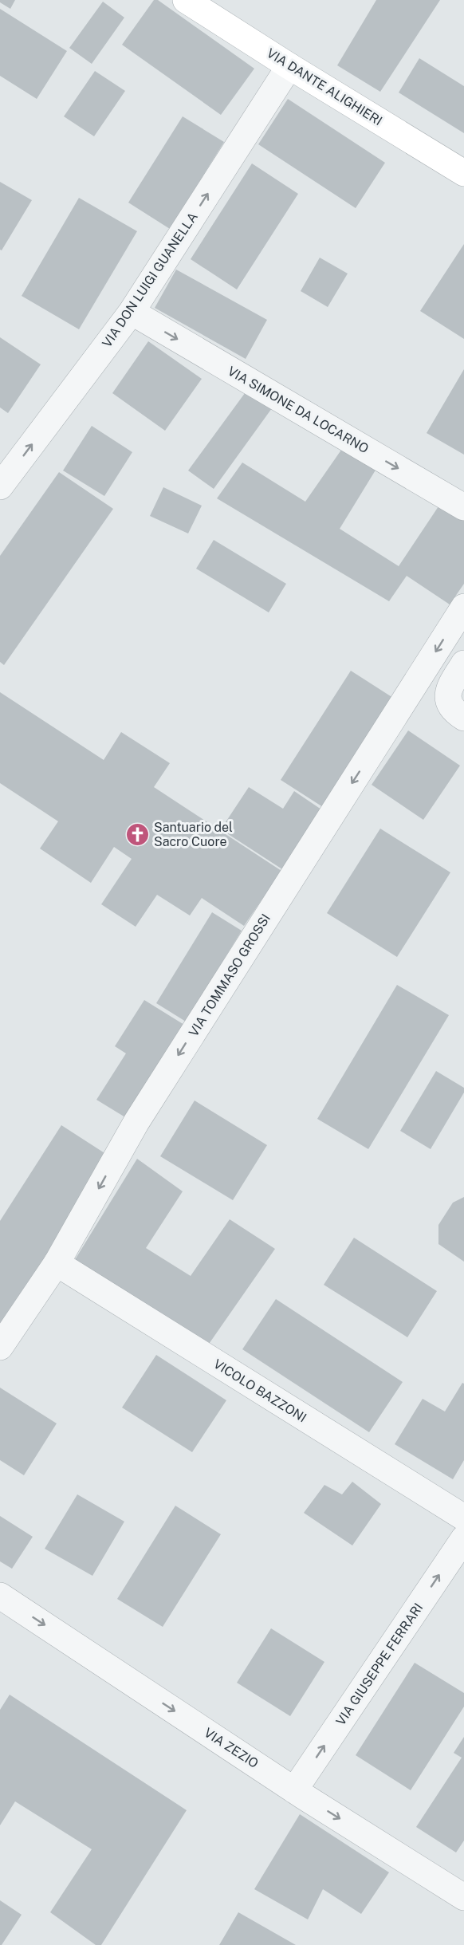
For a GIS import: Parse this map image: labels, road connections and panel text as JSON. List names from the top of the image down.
{
  "streets": {
    "main road": ["VIA DANTE ALIGHIERI"],
    "street": [
      "VIA DON LUIGI GUANELLA",
      "VIA SIMONE DA LOCARNO",
      "VIA TOMMASO GROSSI",
      "VICOLO BAZZONI",
      "VIA GIUSEPPE FERRARI",
      "VIA ZEZIO"
    ]
  },
  "crossings": [
    ["VIA DANTE ALIGHIERI", "VIA DON LUIGI GUANELLA"],
    ["VIA DON LUIGI GUANELLA", "VIA SIMONE DA LOCARNO"],
    ["VIA TOMMASO GROSSI", "VICOLO BAZZONI"],
    ["VIA GIUSEPPE FERRARI", "VIA ZEZIO"]
  ],
  "one_way": [
    "VIA DON LUIGI GUANELLA",
    "VIA SIMONE DA LOCARNO",
    "VIA TOMMASO GROSSI",
    "VIA GIUSEPPE FERRARI",
    "VIA ZEZIO"
  ],
  "places": {
    "church": ["Santuario del Sacro Cuore"]
  }
}
